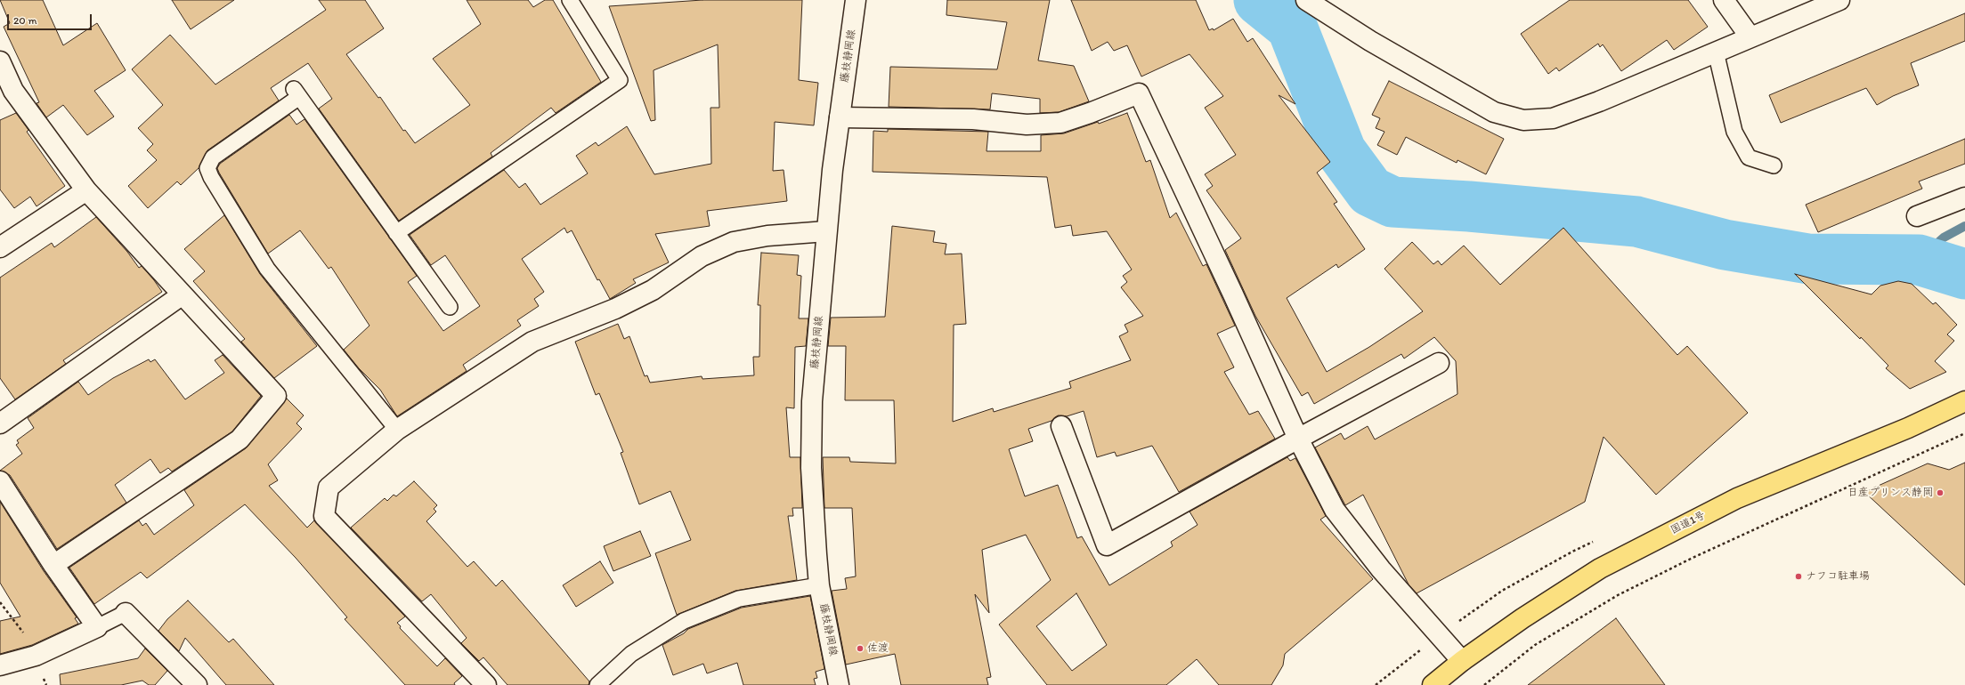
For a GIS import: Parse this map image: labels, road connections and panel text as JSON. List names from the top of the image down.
{
  "streets": {
    "highway": ["国道1号"],
    "street": ["藤枝静岡線"]
  },
  "places": ["日産プリンス静岡", "ナフコ駐車場", "佐渡"],
  "scale_bar": "20 m"
}
